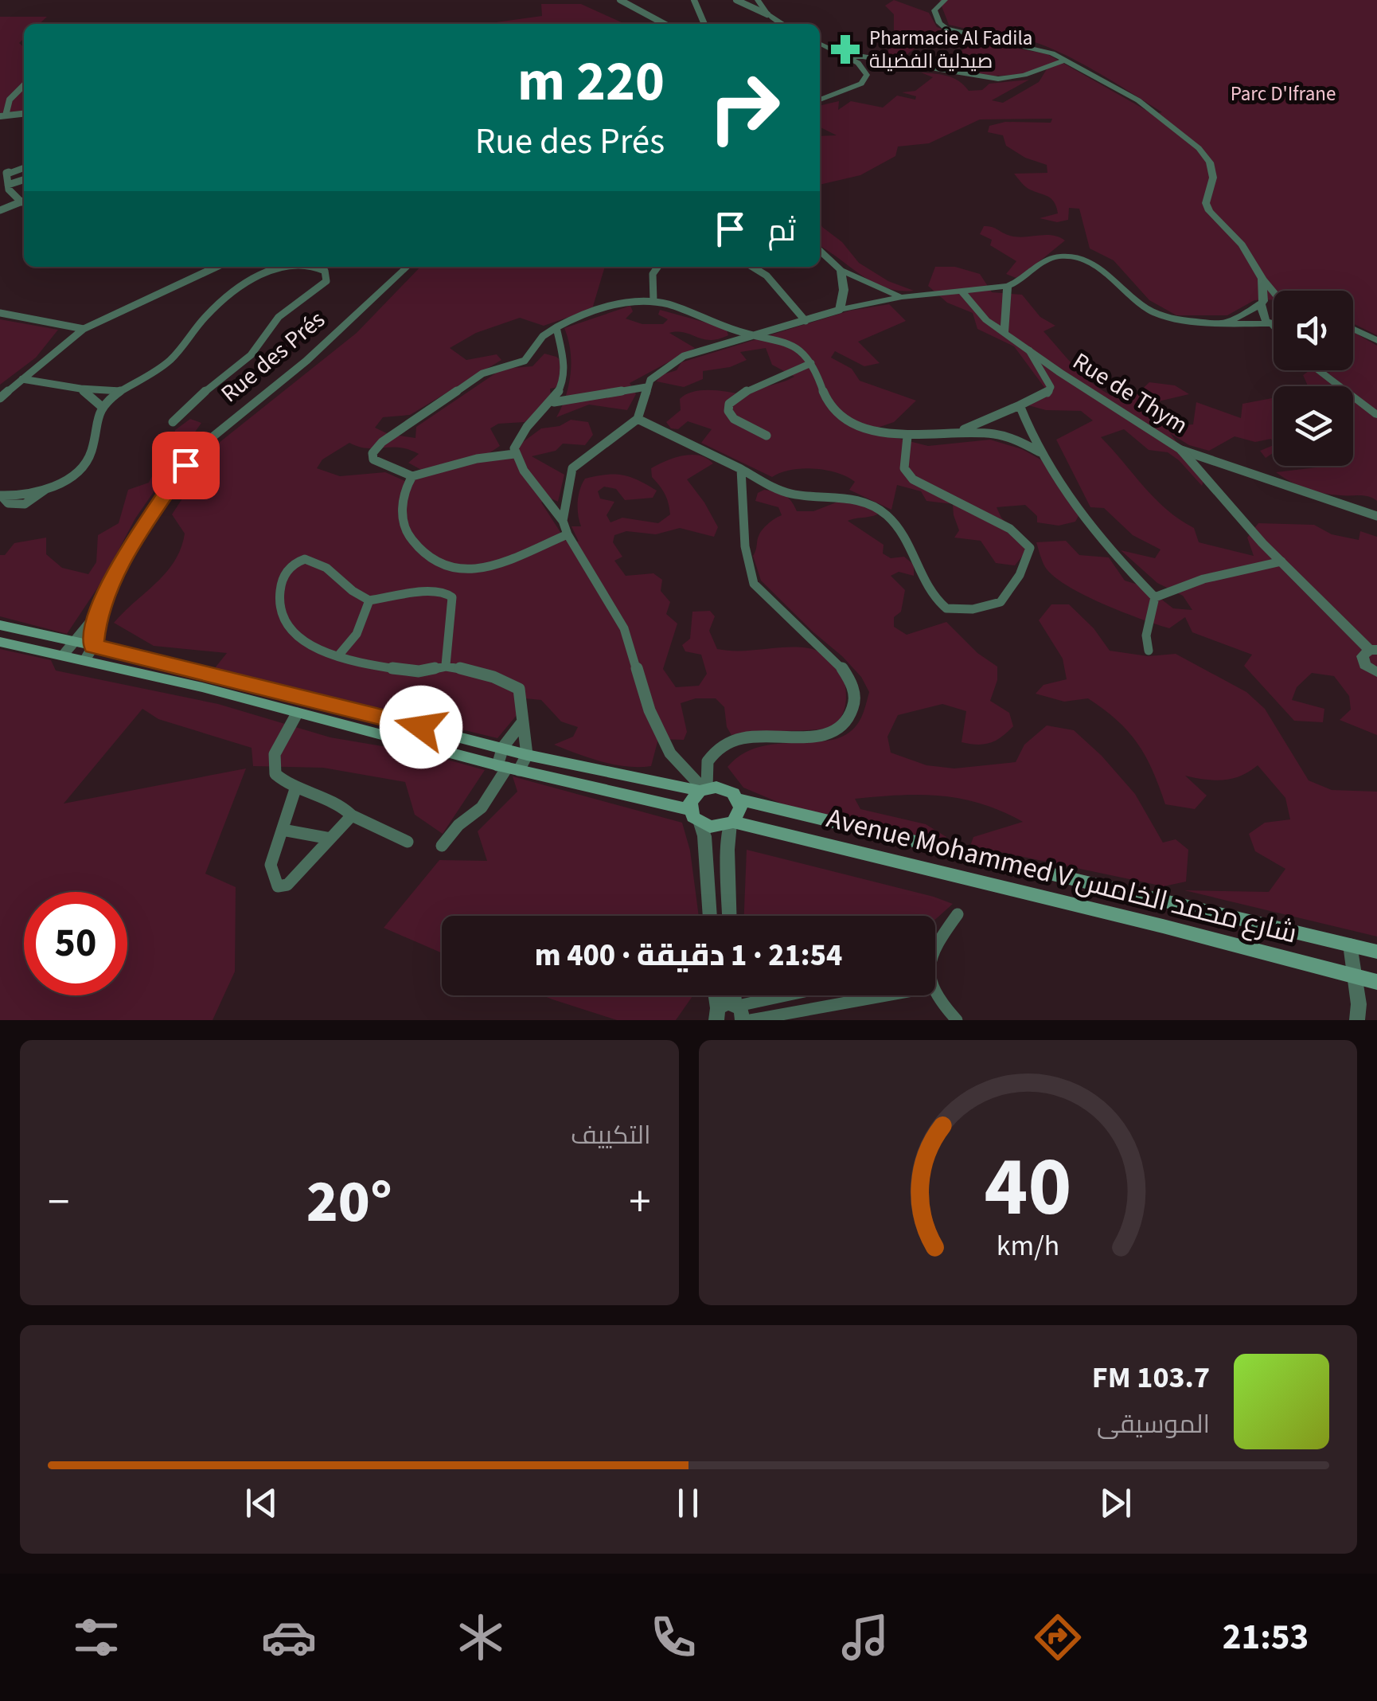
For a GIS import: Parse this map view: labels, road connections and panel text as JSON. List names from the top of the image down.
{
  "streets": {
    "main road": ["Avenue Mohammed V شارع محمد الخامس"],
    "street": ["Rue des Prés", "Rue de Thym"]
  },
  "parks": ["Parc D'Ifrane"],
  "places": {
    "pharmacy": ["Pharmacie Al Fadila صيدلية الفضيلة"]
  },
  "page": {
    "turn": ["220 m", "Rue des Prés"],
    "then": "ثم",
    "limit": "50",
    "trip": "21:54 · 1 دقيقة · 400 m",
    "tile": "التكييف",
    "heat": ["−", "20°", "+"],
    "song": ["103.7 FM", "الموسيقى"],
    "tabs": "21:53",
    "gauge": ["40", "km/h"]
  }
}
